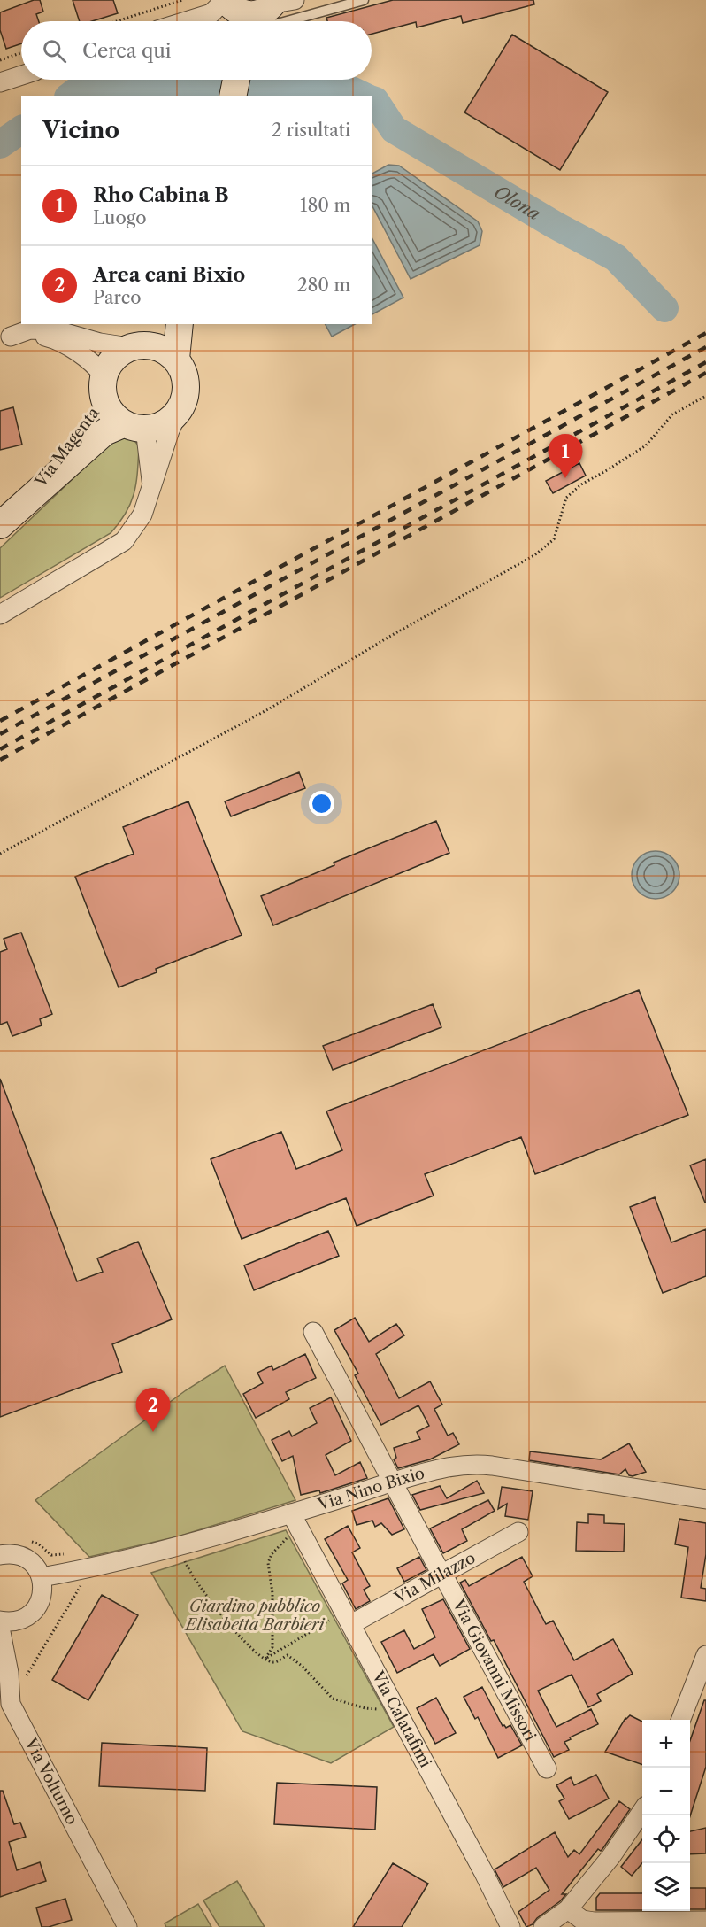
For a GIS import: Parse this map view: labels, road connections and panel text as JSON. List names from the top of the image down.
{
  "streets": {
    "street": [
      "Via Magenta",
      "Via Nino Bixio",
      "Via Milazzo",
      "Via Giovanni Missori",
      "Via Calatafimi",
      "Via Volturno"
    ]
  },
  "crossings": [
    ["Via Nino Bixio", "Via Giovanni Missori"],
    ["Via Nino Bixio", "Via Calatafimi"],
    ["Via Milazzo", "Via Giovanni Missori"],
    ["Via Milazzo", "Via Calatafimi"]
  ],
  "water": ["Olona"],
  "parks": ["Giardino pubblico Elisabetta Barbieri"],
  "page": {
    "search": "Cerca qui",
    "heading": ["Vicino", "2 risultati"],
    "list": [
      {
        "mark": "1",
        "name": "Rho Cabina B",
        "note": "Luogo",
        "value": "180 m"
      },
      {
        "mark": "2",
        "name": "Area cani Bixio",
        "note": "Parco",
        "value": "280 m"
      }
    ],
    "pins": ["1", "2"],
    "map_buttons": ["+", "−"]
  }
}
